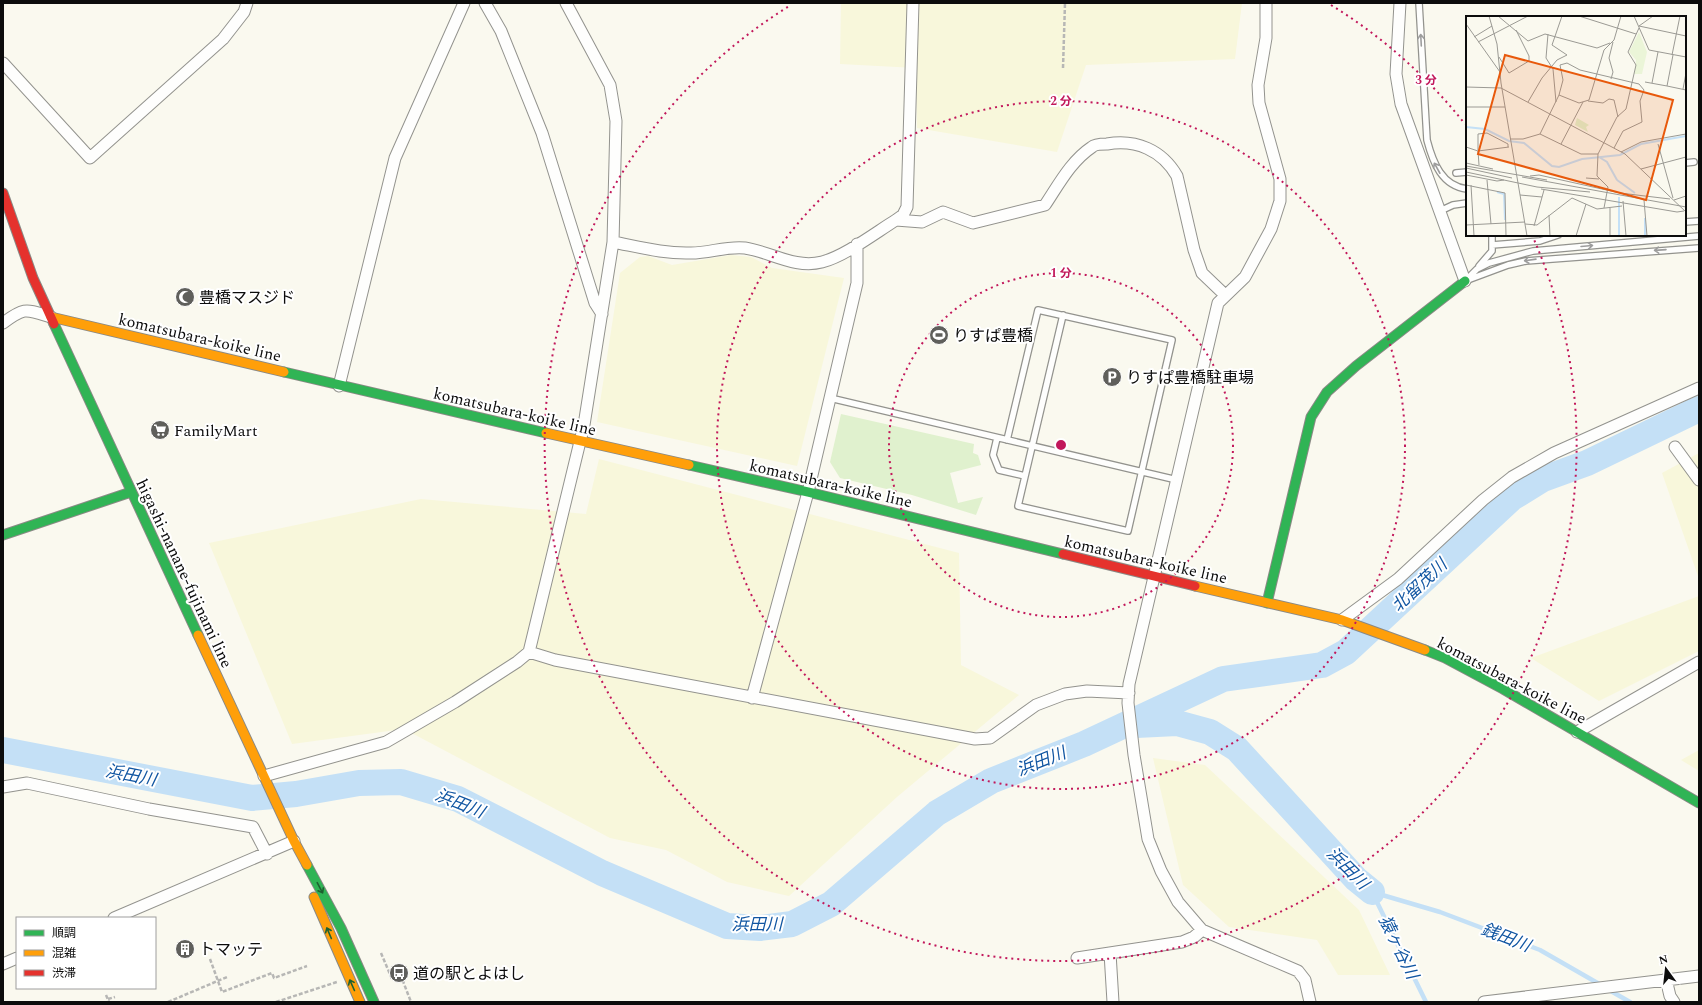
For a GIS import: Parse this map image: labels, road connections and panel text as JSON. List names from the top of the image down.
{
  "streets": {
    "main road": ["komatsubara-koike line", "higashi-nanane-fujinami line"]
  },
  "crossings": [
    ["komatsubara-koike line", "higashi-nanane-fujinami line"]
  ],
  "water": [
    "北留茂川",
    "浜田川",
    "銭田川",
    "猿ヶ谷川"
  ],
  "places": {
    "mosque": ["豊橋マスジド"],
    "sports": ["りすぱ豊橋"],
    "parking": ["りすぱ豊橋駐車場"],
    "supermarket": ["FamilyMart"],
    "building": ["トマッテ"],
    "bus stop": ["道の駅とよはし"]
  },
  "legend": ["順調", "混雑", "渋滞"],
  "north": "top",
  "rings": ["3 分", "2 分", "1 分"]
}
